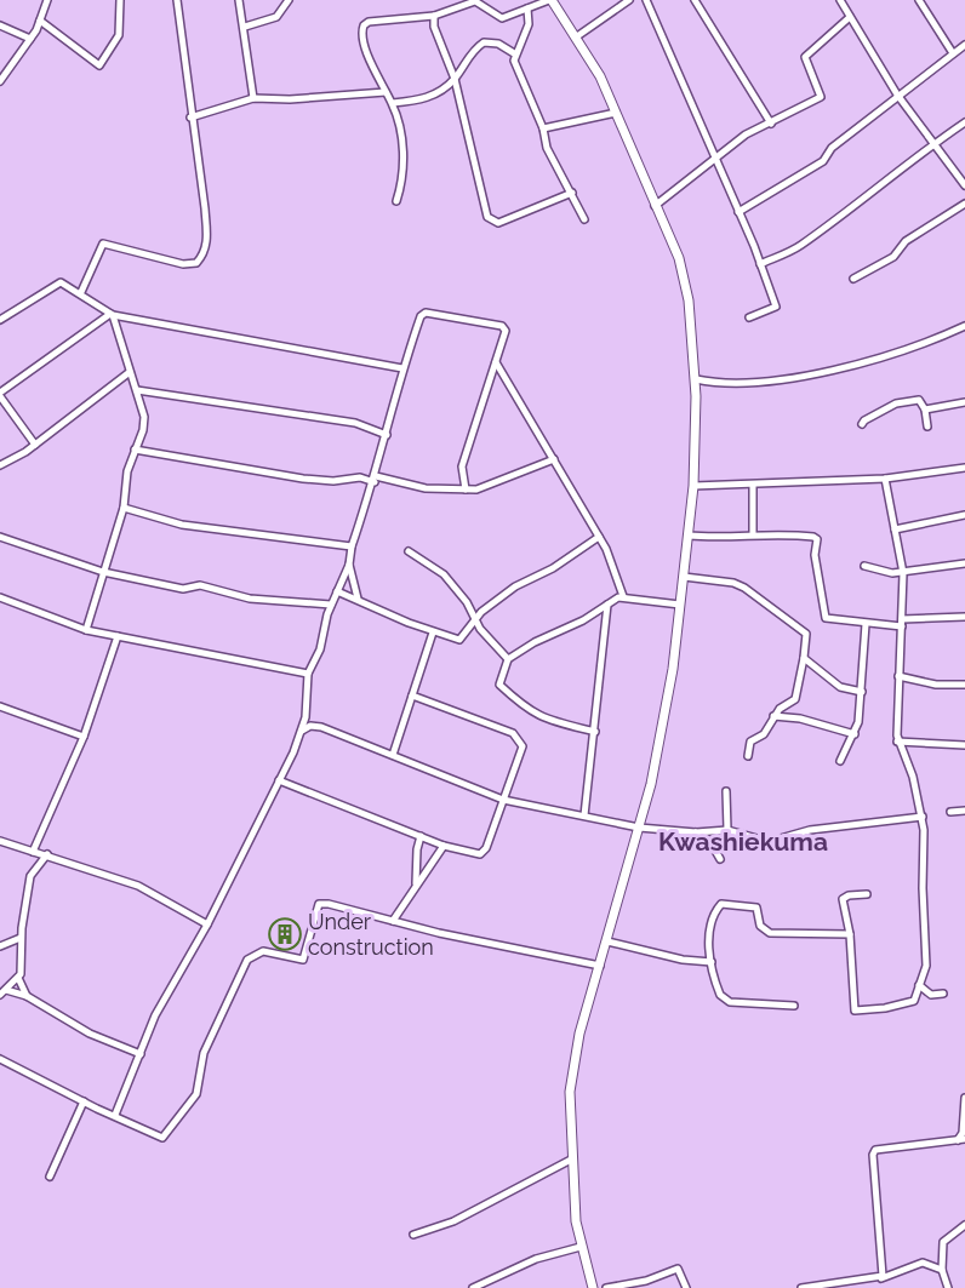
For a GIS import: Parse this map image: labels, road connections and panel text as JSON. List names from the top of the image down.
{
  "districts": ["Kwashiekuma"],
  "places": {
    "building": ["Under construction"]
  }
}
